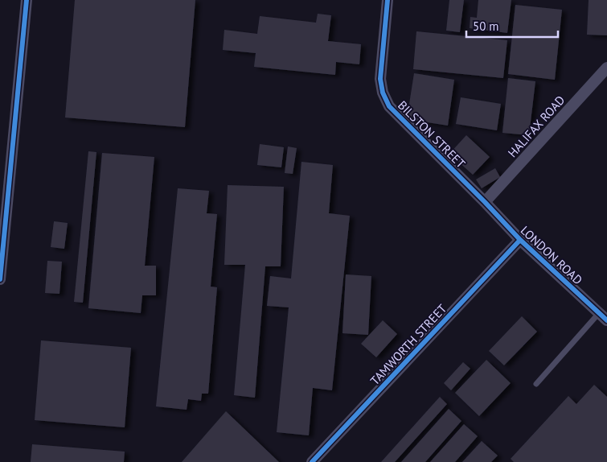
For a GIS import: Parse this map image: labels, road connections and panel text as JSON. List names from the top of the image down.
{
  "streets": {
    "street": [
      "HALIFAX ROAD",
      "BILSTON STREET",
      "LONDON ROAD",
      "TAMWORTH STREET"
    ]
  },
  "crossings": [
    ["HALIFAX ROAD", "BILSTON STREET"],
    ["HALIFAX ROAD", "LONDON ROAD"],
    ["BILSTON STREET", "LONDON ROAD"],
    ["LONDON ROAD", "TAMWORTH STREET"]
  ],
  "scale_bar": "50 m"
}
